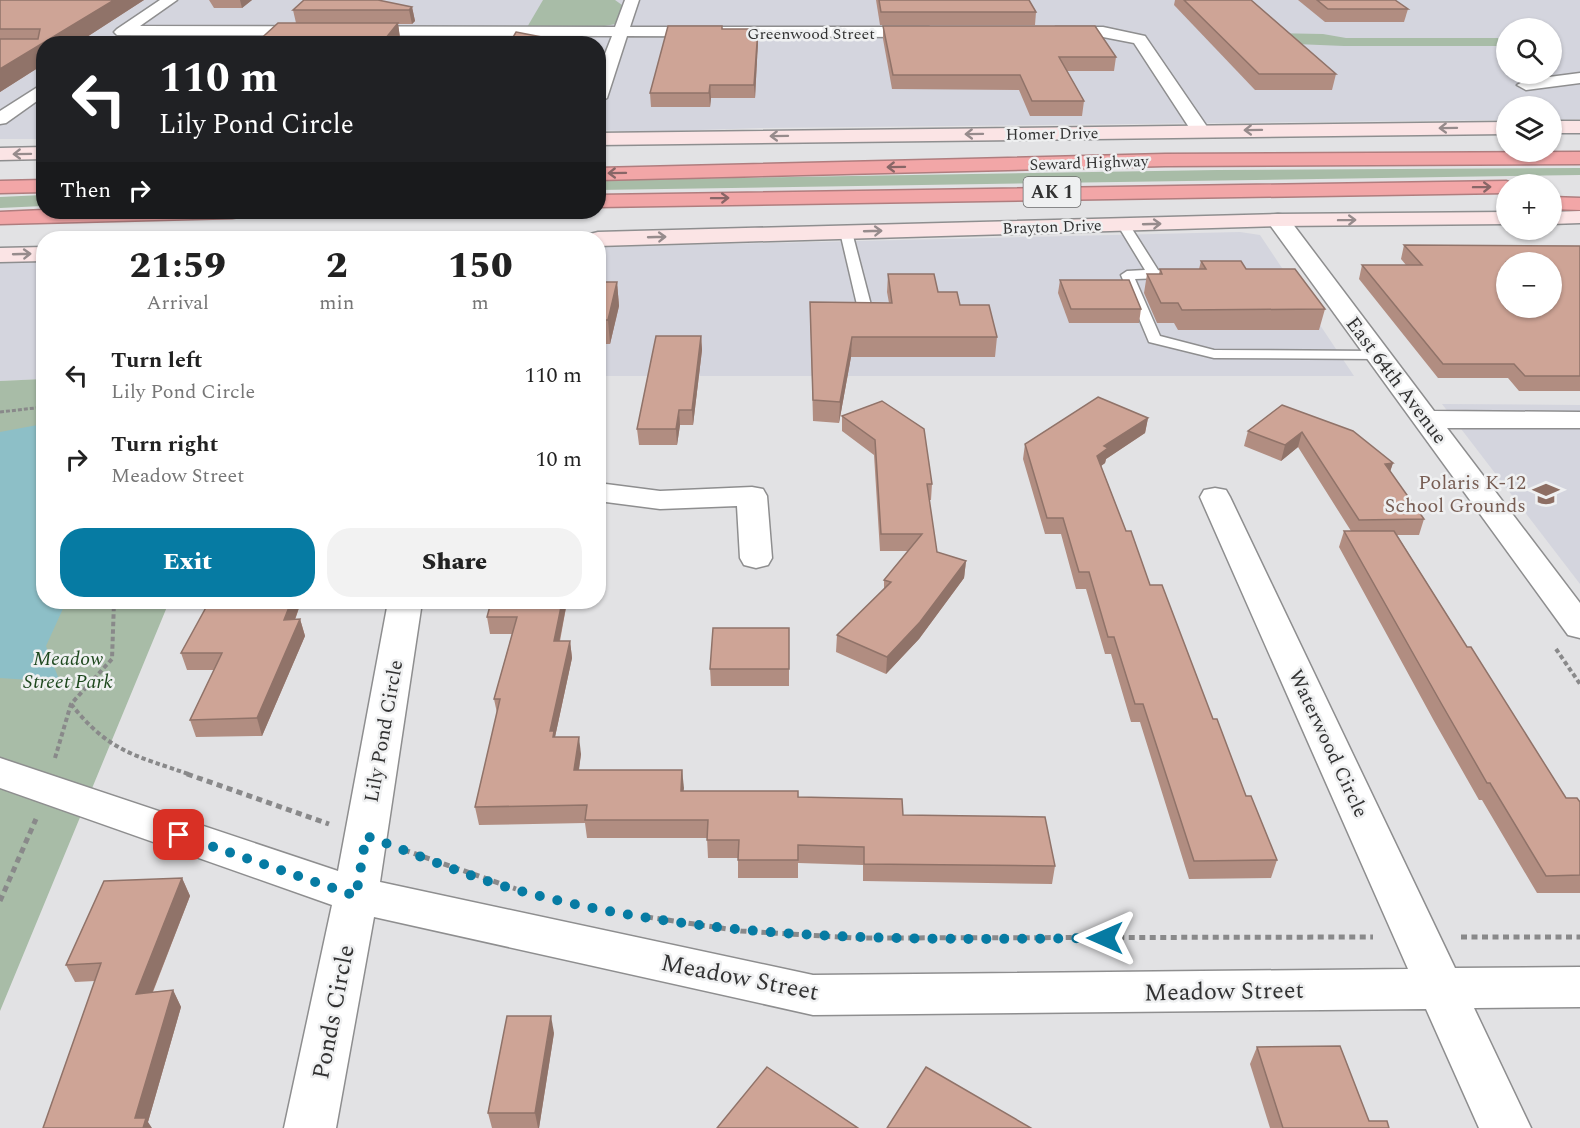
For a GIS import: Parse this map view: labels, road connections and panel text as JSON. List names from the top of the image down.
{
  "streets": {
    "highway": ["Seward Highway", "AK 1"],
    "street": [
      "Greenwood Street",
      "Homer Drive",
      "Brayton Drive",
      "East 64th Avenue",
      "Lily Pond Circle",
      "Waterwood Circle",
      "Meadow Street",
      "Ponds Circle"
    ]
  },
  "crossings": [
    ["Brayton Drive", "East 64th Avenue"],
    ["Lily Pond Circle", "Meadow Street"],
    ["Lily Pond Circle", "Ponds Circle"],
    ["Waterwood Circle", "Meadow Street"],
    ["Meadow Street", "Ponds Circle"]
  ],
  "one_way": ["Homer Drive", "Brayton Drive"],
  "parks": ["Meadow Street Park"],
  "places": {
    "school or university": ["Polaris K-12 School Grounds"]
  },
  "page": {
    "map_buttons": ["+", "−"],
    "turn": ["110 m", "Lily Pond Circle"],
    "then": "Then",
    "eta": [
      "21:59",
      "Arrival",
      "2",
      "min",
      "150",
      "m"
    ],
    "list": [
      {
        "name": "Turn left",
        "note": "Lily Pond Circle",
        "value": "110 m"
      },
      {
        "name": "Turn right",
        "note": "Meadow Street",
        "value": "10 m"
      }
    ],
    "buttons": ["Exit", "Share"]
  }
}
